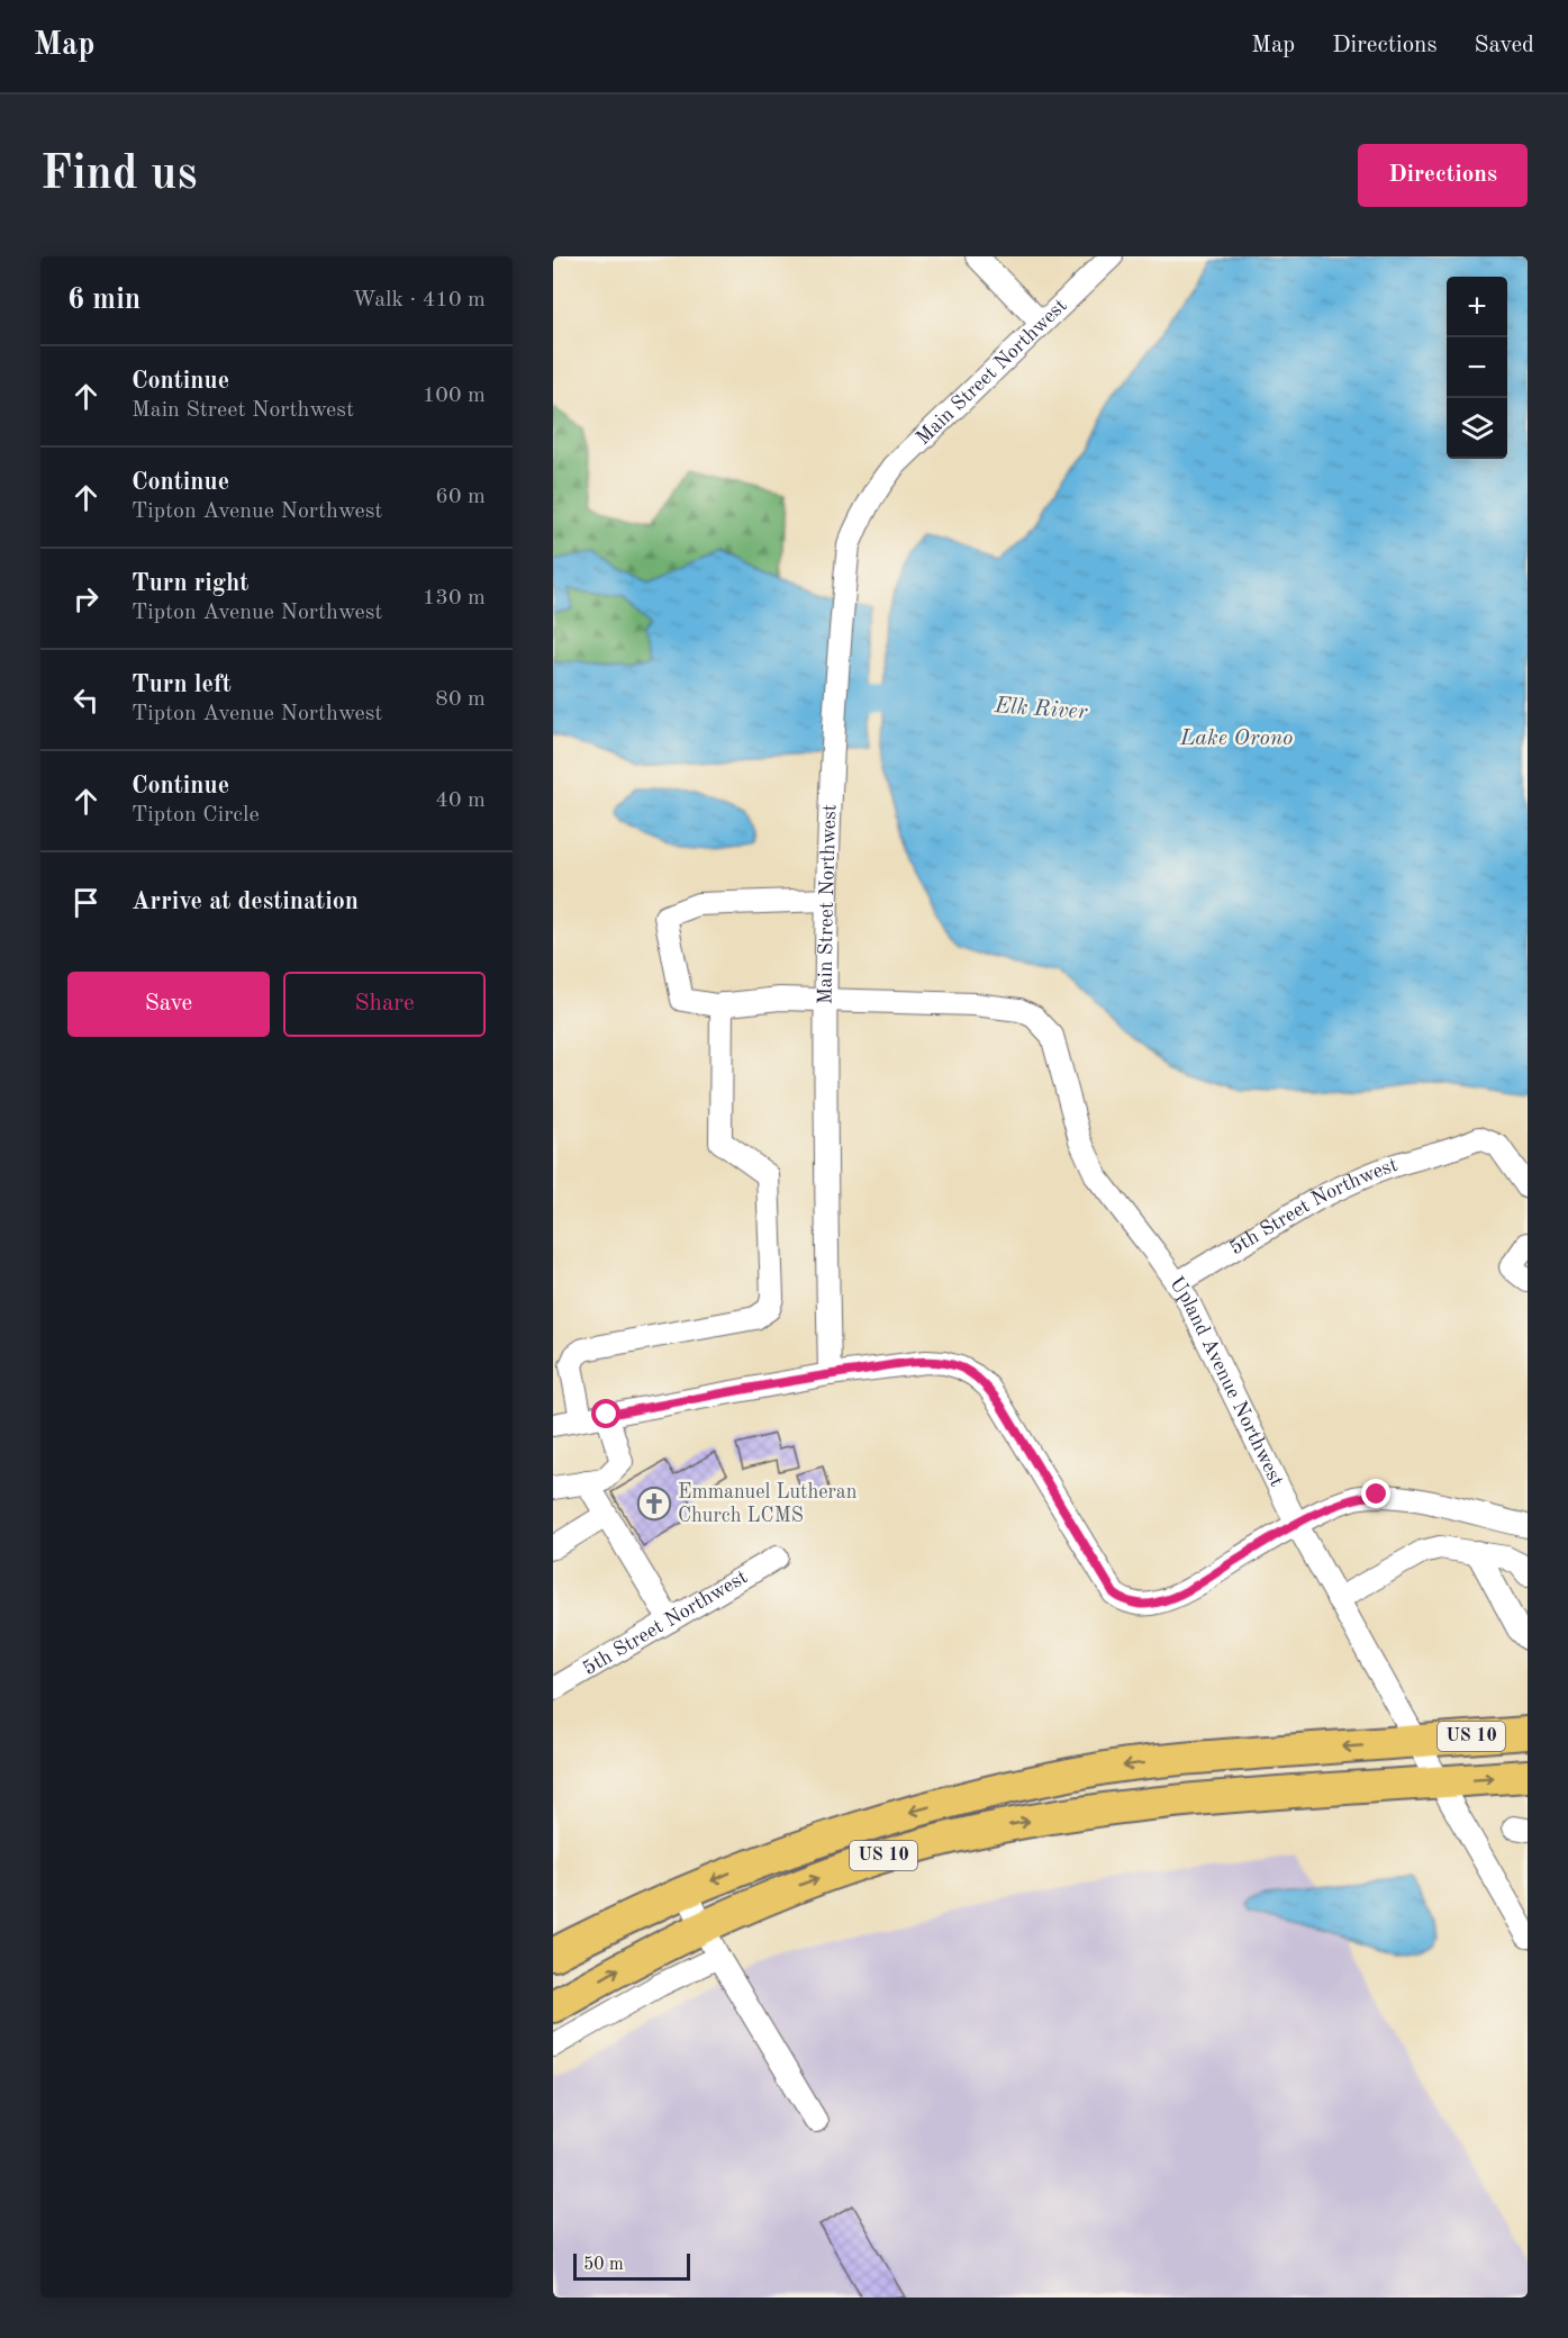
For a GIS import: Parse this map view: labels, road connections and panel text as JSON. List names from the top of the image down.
{
  "streets": {
    "highway": ["US 10"],
    "street": ["Main Street Northwest", "5th Street Northwest", "Upland Avenue Northwest"]
  },
  "crossings": [
    ["Main Street Northwest", "Upland Avenue Northwest"],
    ["5th Street Northwest", "Upland Avenue Northwest"],
    ["Upland Avenue Northwest", "US 10"]
  ],
  "water": ["Elk River", "Lake Orono"],
  "places": {
    "church": ["Emmanuel Lutheran Church LCMS"]
  },
  "scale_bar": "50 m",
  "page": {
    "header": "Map",
    "nav": ["Map", "Directions", "Saved"],
    "buttons": [
      "Directions",
      ["Save", "Share"]
    ],
    "title": "Find us",
    "heading": ["6 min", "Walk · 410 m"],
    "map_buttons": ["+", "−"],
    "list": [
      ["Continue", "Main Street Northwest", "100 m"],
      ["Continue", "Tipton Avenue Northwest", "60 m"],
      ["Turn right", "Tipton Avenue Northwest", "130 m"],
      ["Turn left", "Tipton Avenue Northwest", "80 m"],
      ["Continue", "Tipton Circle", "40 m"],
      "Arrive at destination"
    ],
    "scale": "50 m"
  }
}
